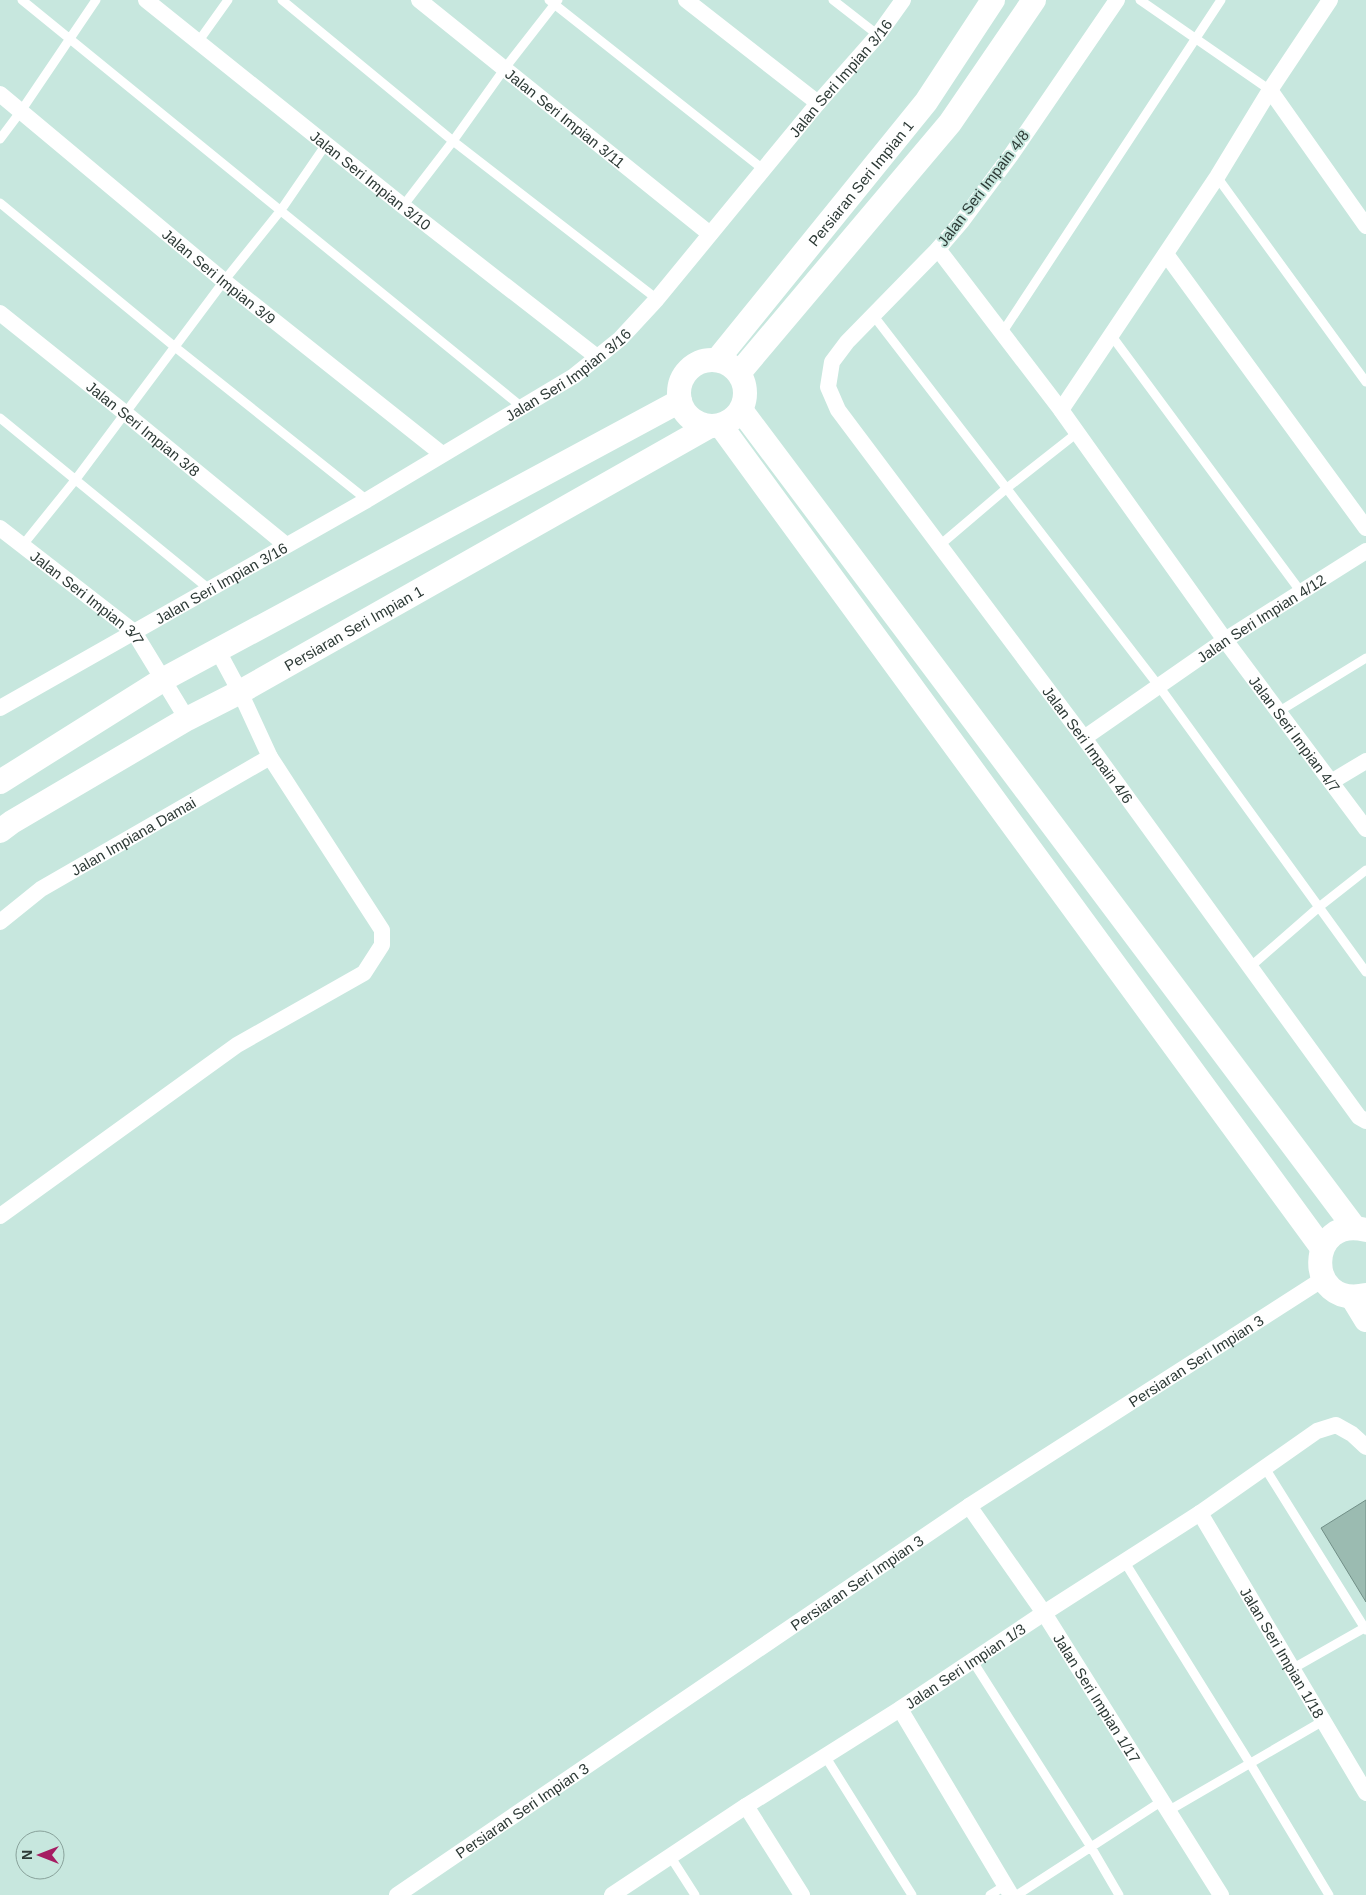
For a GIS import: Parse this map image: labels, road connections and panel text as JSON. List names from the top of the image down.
{
  "streets": {
    "street": [
      "Jalan Seri Impian 3/16",
      "Jalan Seri Impian 3/11",
      "Jalan Seri Impian 3/10",
      "Persiaran Seri Impian 1",
      "Jalan Seri Impain 4/8",
      "Jalan Seri Impian 3/9",
      "Jalan Seri Impian 3/8",
      "Jalan Seri Impian 3/7",
      "Jalan Seri Impian 4/12",
      "Jalan Seri Impian 4/7",
      "Jalan Seri Impain 4/6",
      "Jalan Impiana Damai",
      "Persiaran Seri Impian 3",
      "Jalan Seri Impian 1/18",
      "Jalan Seri Impian 1/3",
      "Jalan Seri Impian 1/17"
    ]
  },
  "crossings": [
    ["Jalan Seri Impian 3/16", "Jalan Seri Impian 3/11"],
    ["Jalan Seri Impian 3/16", "Jalan Seri Impian 3/10"],
    ["Jalan Seri Impian 3/16", "Jalan Seri Impian 3/9"],
    ["Jalan Seri Impian 3/16", "Jalan Seri Impian 3/8"],
    ["Jalan Seri Impian 3/16", "Jalan Seri Impian 3/7"],
    ["Persiaran Seri Impian 1", "Jalan Seri Impian 3/7"],
    ["Jalan Seri Impain 4/8", "Jalan Seri Impian 4/7"],
    ["Jalan Seri Impain 4/8", "Jalan Seri Impain 4/6"],
    ["Jalan Seri Impian 4/12", "Jalan Seri Impian 4/7"],
    ["Jalan Seri Impian 4/12", "Jalan Seri Impain 4/6"],
    ["Persiaran Seri Impian 3", "Jalan Seri Impian 1/17"],
    ["Jalan Seri Impian 1/18", "Jalan Seri Impian 1/3"],
    ["Jalan Seri Impian 1/3", "Jalan Seri Impian 1/17"]
  ],
  "north": "left"
}
